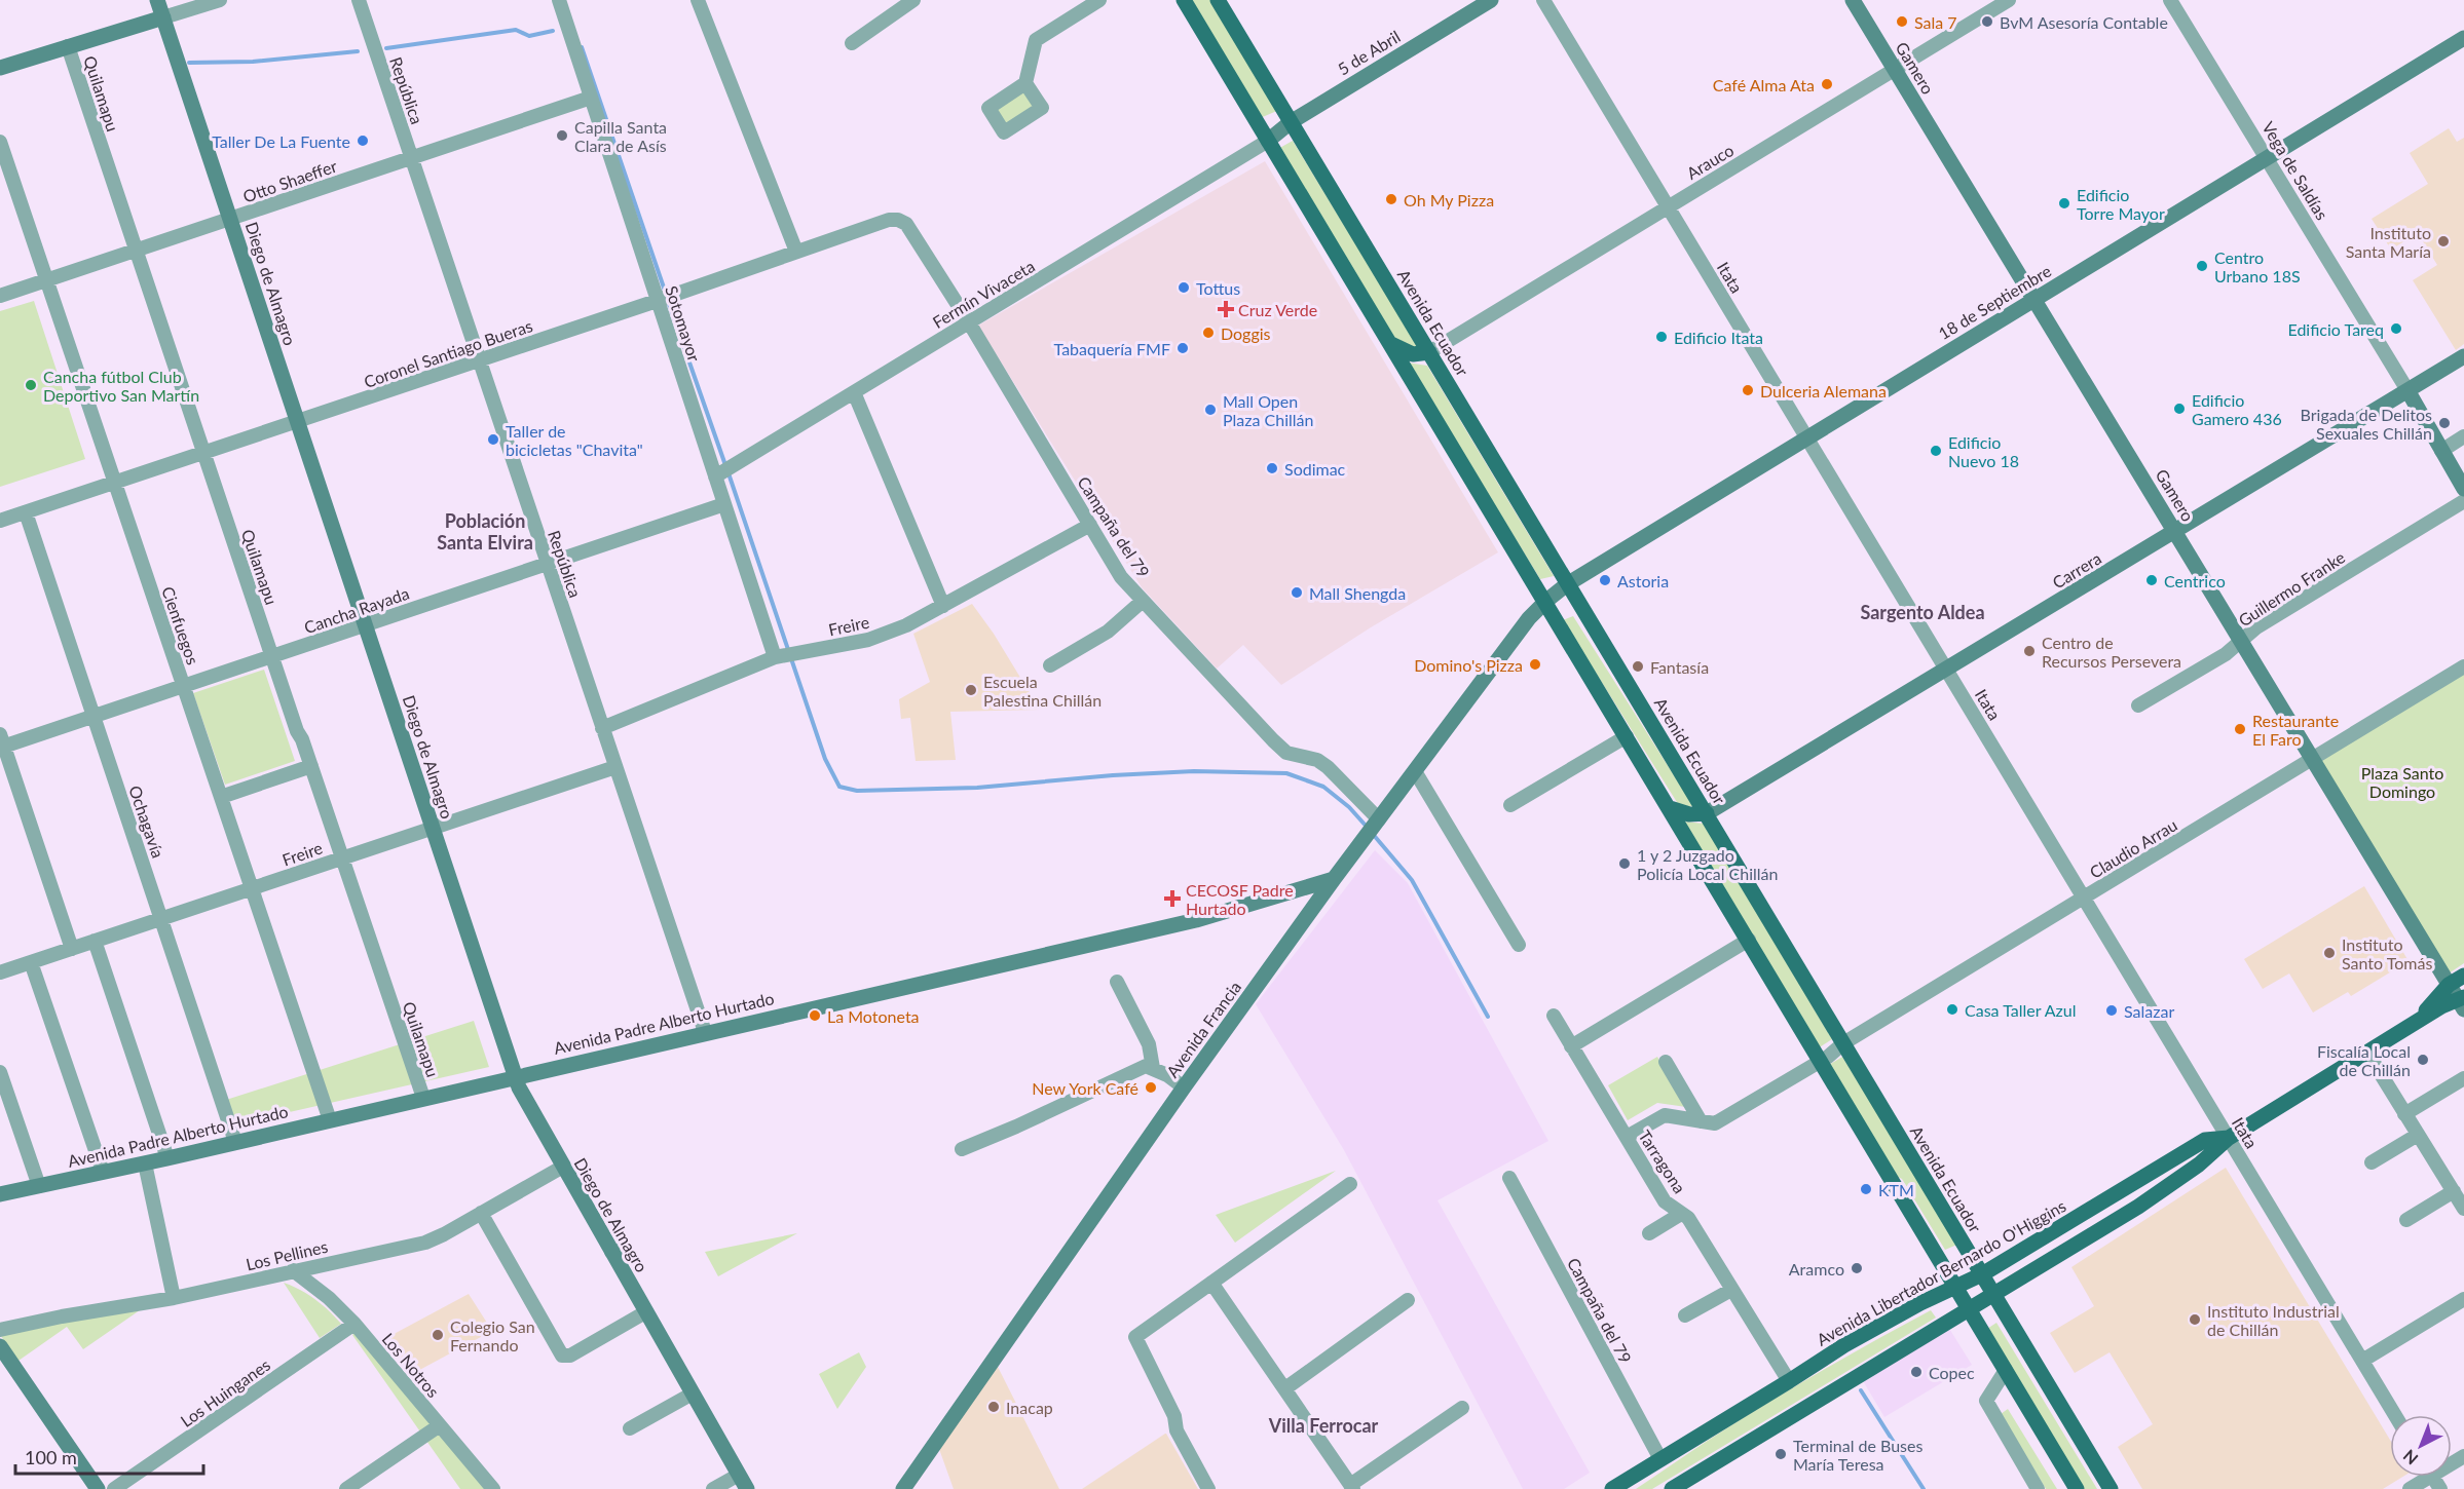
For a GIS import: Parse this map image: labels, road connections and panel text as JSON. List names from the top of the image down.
{
  "streets": {
    "main road": ["Avenida Ecuador", "Avenida Libertador Bernardo O'Higgins"],
    "street": [
      "5 de Abril",
      "Gamero",
      "República",
      "Quilamapu",
      "Arauco",
      "Vega de Saldías",
      "Otto Shaeffer",
      "Itata",
      "Diego de Almagro",
      "Fermín Vivaceta",
      "18 de Septiembre",
      "Sotomayor",
      "Coronel Santiago Bueras",
      "Campaña del 79",
      "Carrera",
      "Guillermo Franke",
      "Cancha Rayada",
      "Cienfuegos",
      "Freire",
      "Ochagavía",
      "Claudio Arrau",
      "Avenida Padre Alberto Hurtado",
      "Avenida Francia",
      "Tarragona",
      "Los Pellines",
      "Los Notros",
      "Los Huinganes"
    ]
  },
  "crossings": [
    ["5 de Abril", "Fermín Vivaceta"],
    ["5 de Abril", "Avenida Ecuador"],
    ["Gamero", "Arauco"],
    ["Gamero", "18 de Septiembre"],
    ["Gamero", "Carrera"],
    ["Gamero", "Guillermo Franke"],
    ["Gamero", "Claudio Arrau"],
    ["Gamero", "Avenida Libertador Bernardo O'Higgins"],
    ["República", "Otto Shaeffer"],
    ["República", "Coronel Santiago Bueras"],
    ["República", "Cancha Rayada"],
    ["República", "Freire"],
    ["República", "Avenida Padre Alberto Hurtado"],
    ["Quilamapu", "Otto Shaeffer"],
    ["Quilamapu", "Coronel Santiago Bueras"],
    ["Quilamapu", "Cancha Rayada"],
    ["Quilamapu", "Freire"],
    ["Quilamapu", "Avenida Padre Alberto Hurtado"],
    ["Arauco", "Itata"],
    ["Arauco", "Avenida Ecuador"],
    ["Vega de Saldías", "18 de Septiembre"],
    ["Vega de Saldías", "Carrera"],
    ["Otto Shaeffer", "Diego de Almagro"],
    ["Otto Shaeffer", "Sotomayor"],
    ["Otto Shaeffer", "Cienfuegos"],
    ["Itata", "18 de Septiembre"],
    ["Itata", "Carrera"],
    ["Itata", "Claudio Arrau"],
    ["Itata", "Avenida Libertador Bernardo O'Higgins"],
    ["Diego de Almagro", "Coronel Santiago Bueras"],
    ["Diego de Almagro", "Cancha Rayada"],
    ["Diego de Almagro", "Freire"],
    ["Diego de Almagro", "Avenida Padre Alberto Hurtado"],
    ["Diego de Almagro", "Los Pellines"],
    ["Fermín Vivaceta", "Sotomayor"],
    ["Fermín Vivaceta", "Campaña del 79"],
    ["18 de Septiembre", "Avenida Ecuador"],
    ["18 de Septiembre", "Avenida Francia"],
    ["Avenida Ecuador", "Carrera"],
    ["Avenida Ecuador", "Claudio Arrau"],
    ["Avenida Ecuador", "Avenida Libertador Bernardo O'Higgins"],
    ["Sotomayor", "Coronel Santiago Bueras"],
    ["Sotomayor", "Cancha Rayada"],
    ["Sotomayor", "Freire"],
    ["Coronel Santiago Bueras", "Campaña del 79"],
    ["Coronel Santiago Bueras", "Cienfuegos"],
    ["Coronel Santiago Bueras", "Ochagavía"],
    ["Campaña del 79", "Freire"],
    ["Campaña del 79", "Avenida Francia"],
    ["Campaña del 79", "Avenida Libertador Bernardo O'Higgins"],
    ["Cancha Rayada", "Cienfuegos"],
    ["Cancha Rayada", "Ochagavía"],
    ["Cienfuegos", "Freire"],
    ["Cienfuegos", "Avenida Padre Alberto Hurtado"],
    ["Freire", "Ochagavía"],
    ["Ochagavía", "Avenida Padre Alberto Hurtado"],
    ["Avenida Padre Alberto Hurtado", "Avenida Francia"],
    ["Tarragona", "Avenida Libertador Bernardo O'Higgins"],
    ["Los Pellines", "Los Notros"],
    ["Los Notros", "Los Huinganes"]
  ],
  "districts": ["Población Santa Elvira", "Sargento Aldea", "Villa Ferrocar"],
  "parks": ["Plaza Santo Domingo"],
  "places": {
    "other": [
      "Sala 7",
      "BvM Asesoría Contable",
      "Café Alma Ata",
      "Capilla Santa Clara de Asís",
      "Taller De La Fuente",
      "Oh My Pizza",
      "Edificio Torre Mayor",
      "Instituto Santa María",
      "Centro Urbano 18S",
      "Tottus",
      "Edificio Tareq",
      "Doggis",
      "Edificio Itata",
      "Tabaquería FMF",
      "Cancha fútbol Club Deportivo San Martín",
      "Dulceria Alemana",
      "Edificio Gamero 436",
      "Mall Open Plaza Chillán",
      "Brigada de Delitos Sexuales Chillán",
      "Taller de bicicletas \"Chavita\"",
      "Edificio Nuevo 18",
      "Sodimac",
      "Astoria",
      "Centrico",
      "Mall Shengda",
      "Centro de Recursos Persevera",
      "Domino's Pizza",
      "Fantasía",
      "Escuela Palestina Chillán",
      "Restaurante El Faro",
      "1 y 2 Juzgado Policía Local Chillán",
      "Instituto Santo Tomás",
      "Casa Taller Azul",
      "Salazar",
      "La Motoneta",
      "Fiscalía Local de Chillán",
      "New York Café",
      "KTM",
      "Aramco",
      "Instituto Industrial de Chillán",
      "Colegio San Fernando",
      "Copec",
      "Inacap",
      "Terminal de Buses María Teresa"
    ],
    "health": ["Cruz Verde", "CECOSF Padre Hurtado"]
  },
  "scale_bar": "100 m",
  "north": "bottom left"
}
